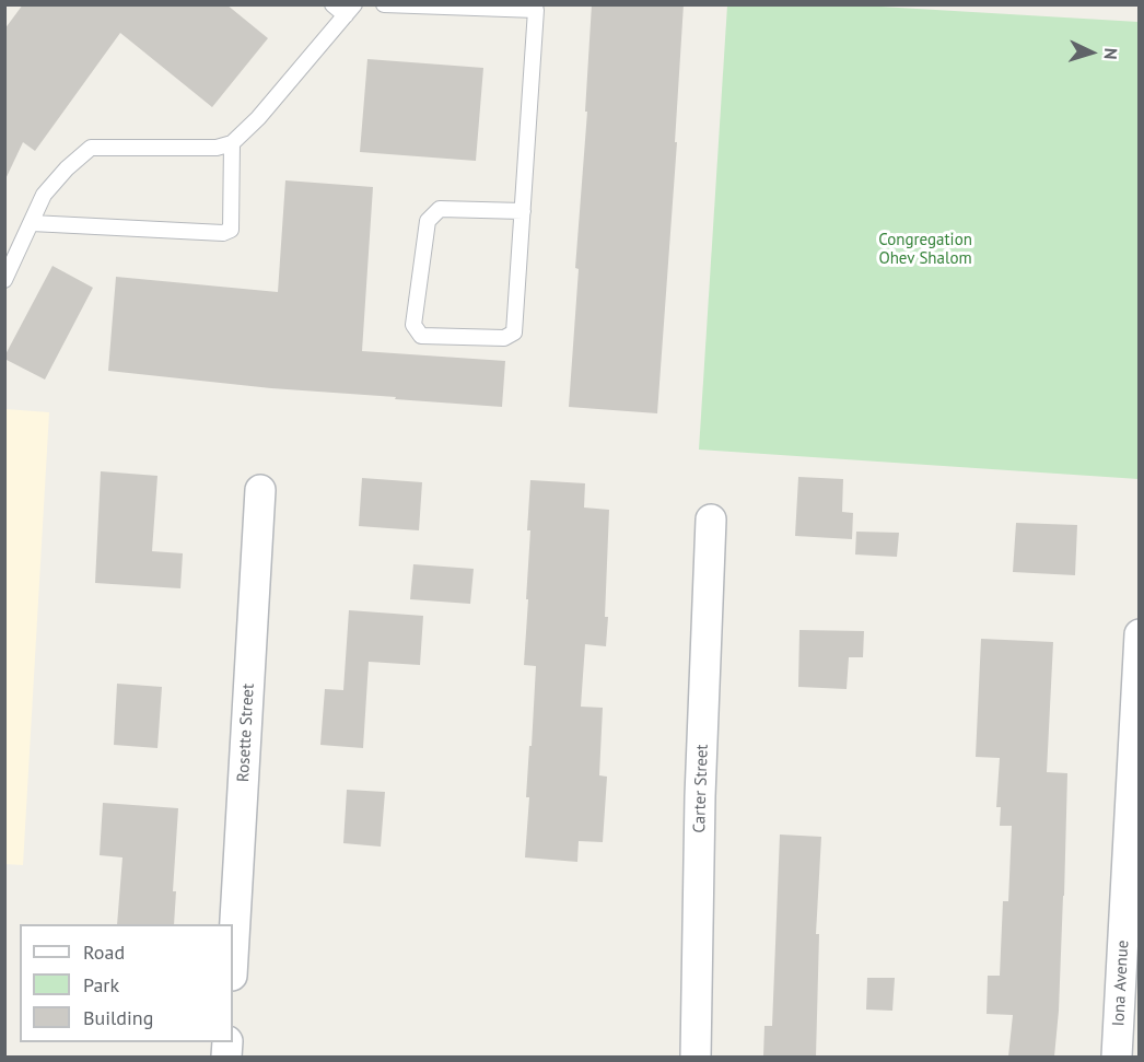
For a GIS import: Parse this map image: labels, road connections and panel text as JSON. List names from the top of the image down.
{
  "streets": {
    "street": ["Rosette Street", "Carter Street", "Iona Avenue"]
  },
  "parks": ["Congregation Ohev Shalom"],
  "legend": ["Road", "Park", "Building"],
  "north": "right"
}
